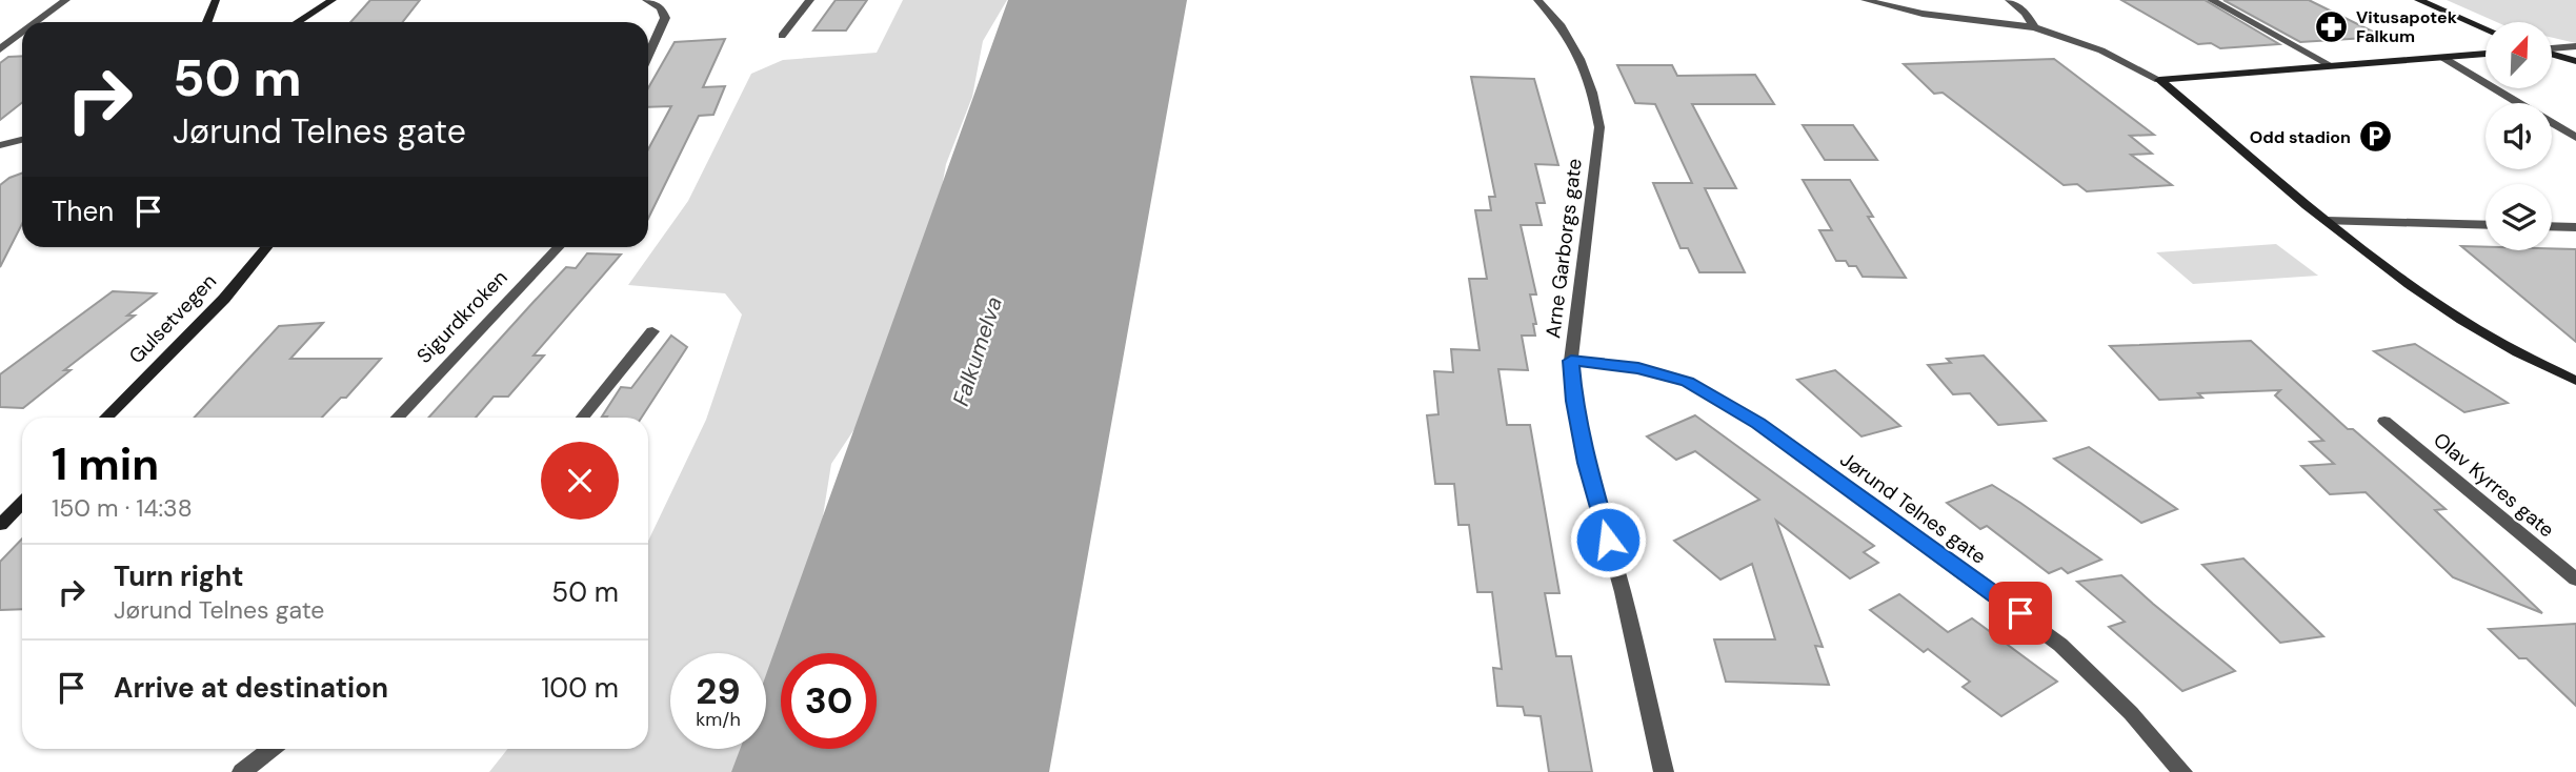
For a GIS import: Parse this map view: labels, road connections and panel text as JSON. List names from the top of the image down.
{
  "streets": {
    "street": [
      "Arne Garborgs gate",
      "Sigurdkroken",
      "Gulsetvegen",
      "Olav Kyrres gate",
      "Jørund Telnes gate"
    ]
  },
  "crossings": [
    ["Arne Garborgs gate", "Jørund Telnes gate"]
  ],
  "water": ["Falkumelva"],
  "places": {
    "pharmacy": ["Vitusapotek Falkum"],
    "parking": ["Odd stadion"]
  },
  "north": "top right",
  "page": {
    "turn": ["50 m", "Jørund Telnes gate"],
    "then": "Then",
    "heading": ["1 min", "150 m · 14:38"],
    "list": [
      {
        "name": "Turn right",
        "note": "Jørund Telnes gate",
        "value": "50 m"
      },
      {
        "name": "Arrive at destination",
        "value": "100 m"
      }
    ],
    "speed": "29 km/h",
    "limit": "30"
  }
}
